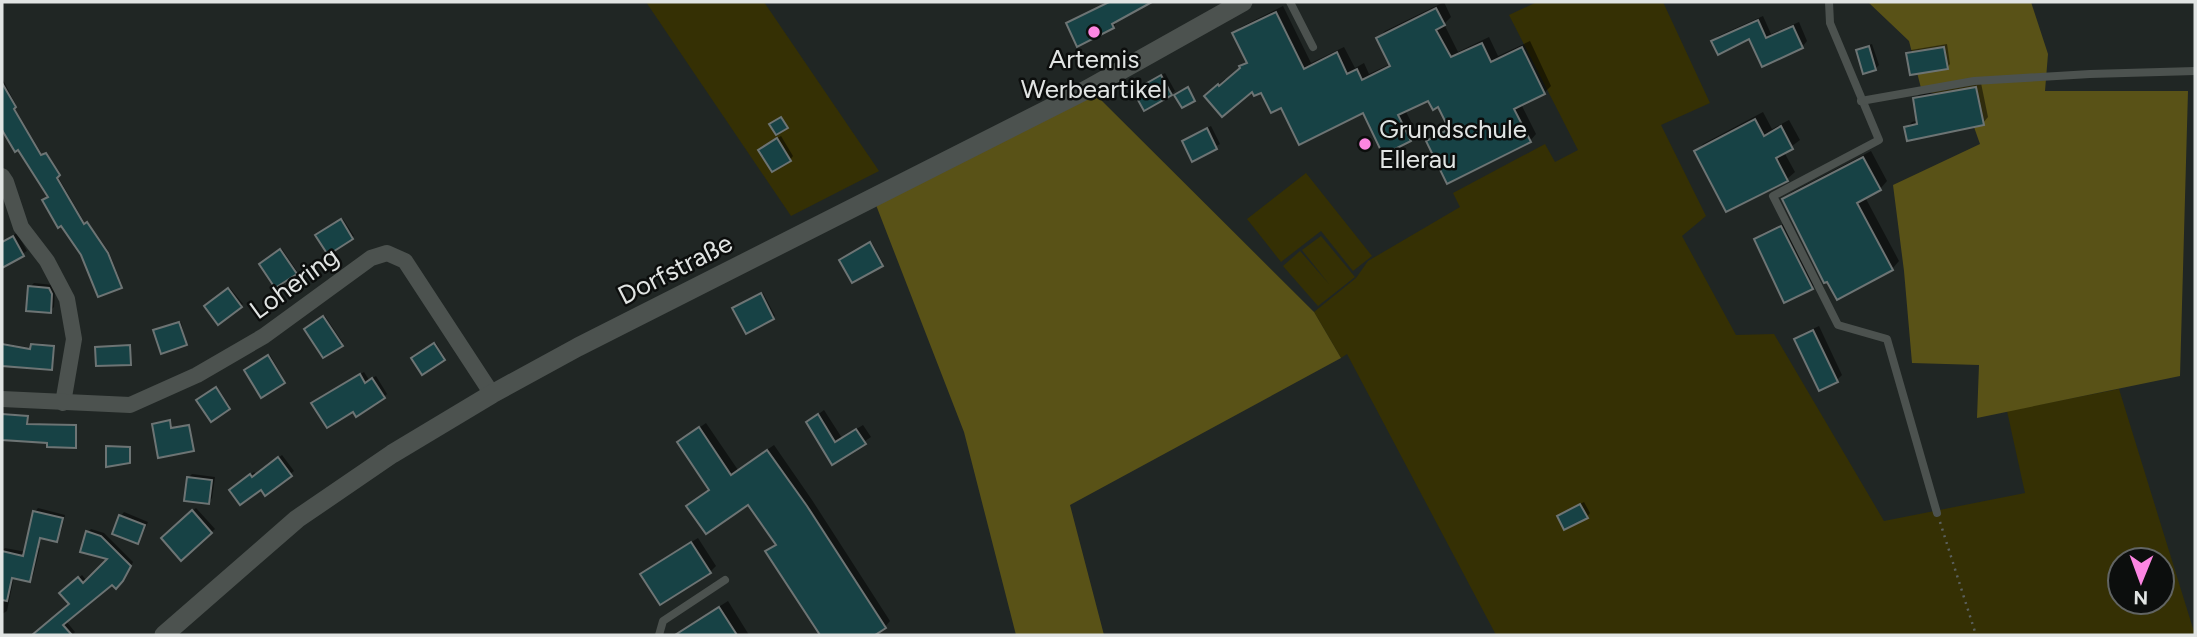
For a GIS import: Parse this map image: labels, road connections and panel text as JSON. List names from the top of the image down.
{
  "streets": {
    "street": ["Dorfstraße", "Lohering"]
  },
  "crossings": [
    ["Dorfstraße", "Lohering"]
  ],
  "places": ["Artemis Werbeartikel", "Grundschule Ellerau"],
  "north": "bottom"
}
